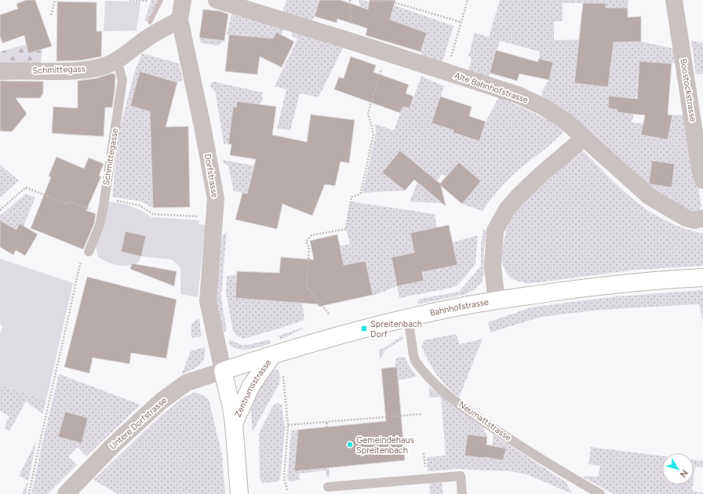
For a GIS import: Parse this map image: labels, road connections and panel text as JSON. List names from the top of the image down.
{
  "streets": {
    "street": [
      "Schmittegass",
      "Alte Bahnhofstrasse",
      "Boostockstrasse",
      "Dorfstrasse",
      "Bahnhofstrasse",
      "Zentrumsstrasse",
      "Untere Dorfstrasse"
    ],
    "lane": ["Schmittegasse", "Neumattstrasse"]
  },
  "crossings": [
    ["Schmittegass", "Schmittegasse"],
    ["Schmittegass", "Dorfstrasse"],
    ["Dorfstrasse", "Bahnhofstrasse"],
    ["Dorfstrasse", "Zentrumsstrasse"],
    ["Dorfstrasse", "Untere Dorfstrasse"],
    ["Bahnhofstrasse", "Zentrumsstrasse"],
    ["Bahnhofstrasse", "Neumattstrasse"],
    ["Bahnhofstrasse", "Untere Dorfstrasse"],
    ["Zentrumsstrasse", "Untere Dorfstrasse"]
  ],
  "places": {
    "transit": ["Spreitenbach Dorf"],
    "other": ["Gemeindehaus Spreitenbach"]
  },
  "north": "bottom right"
}
